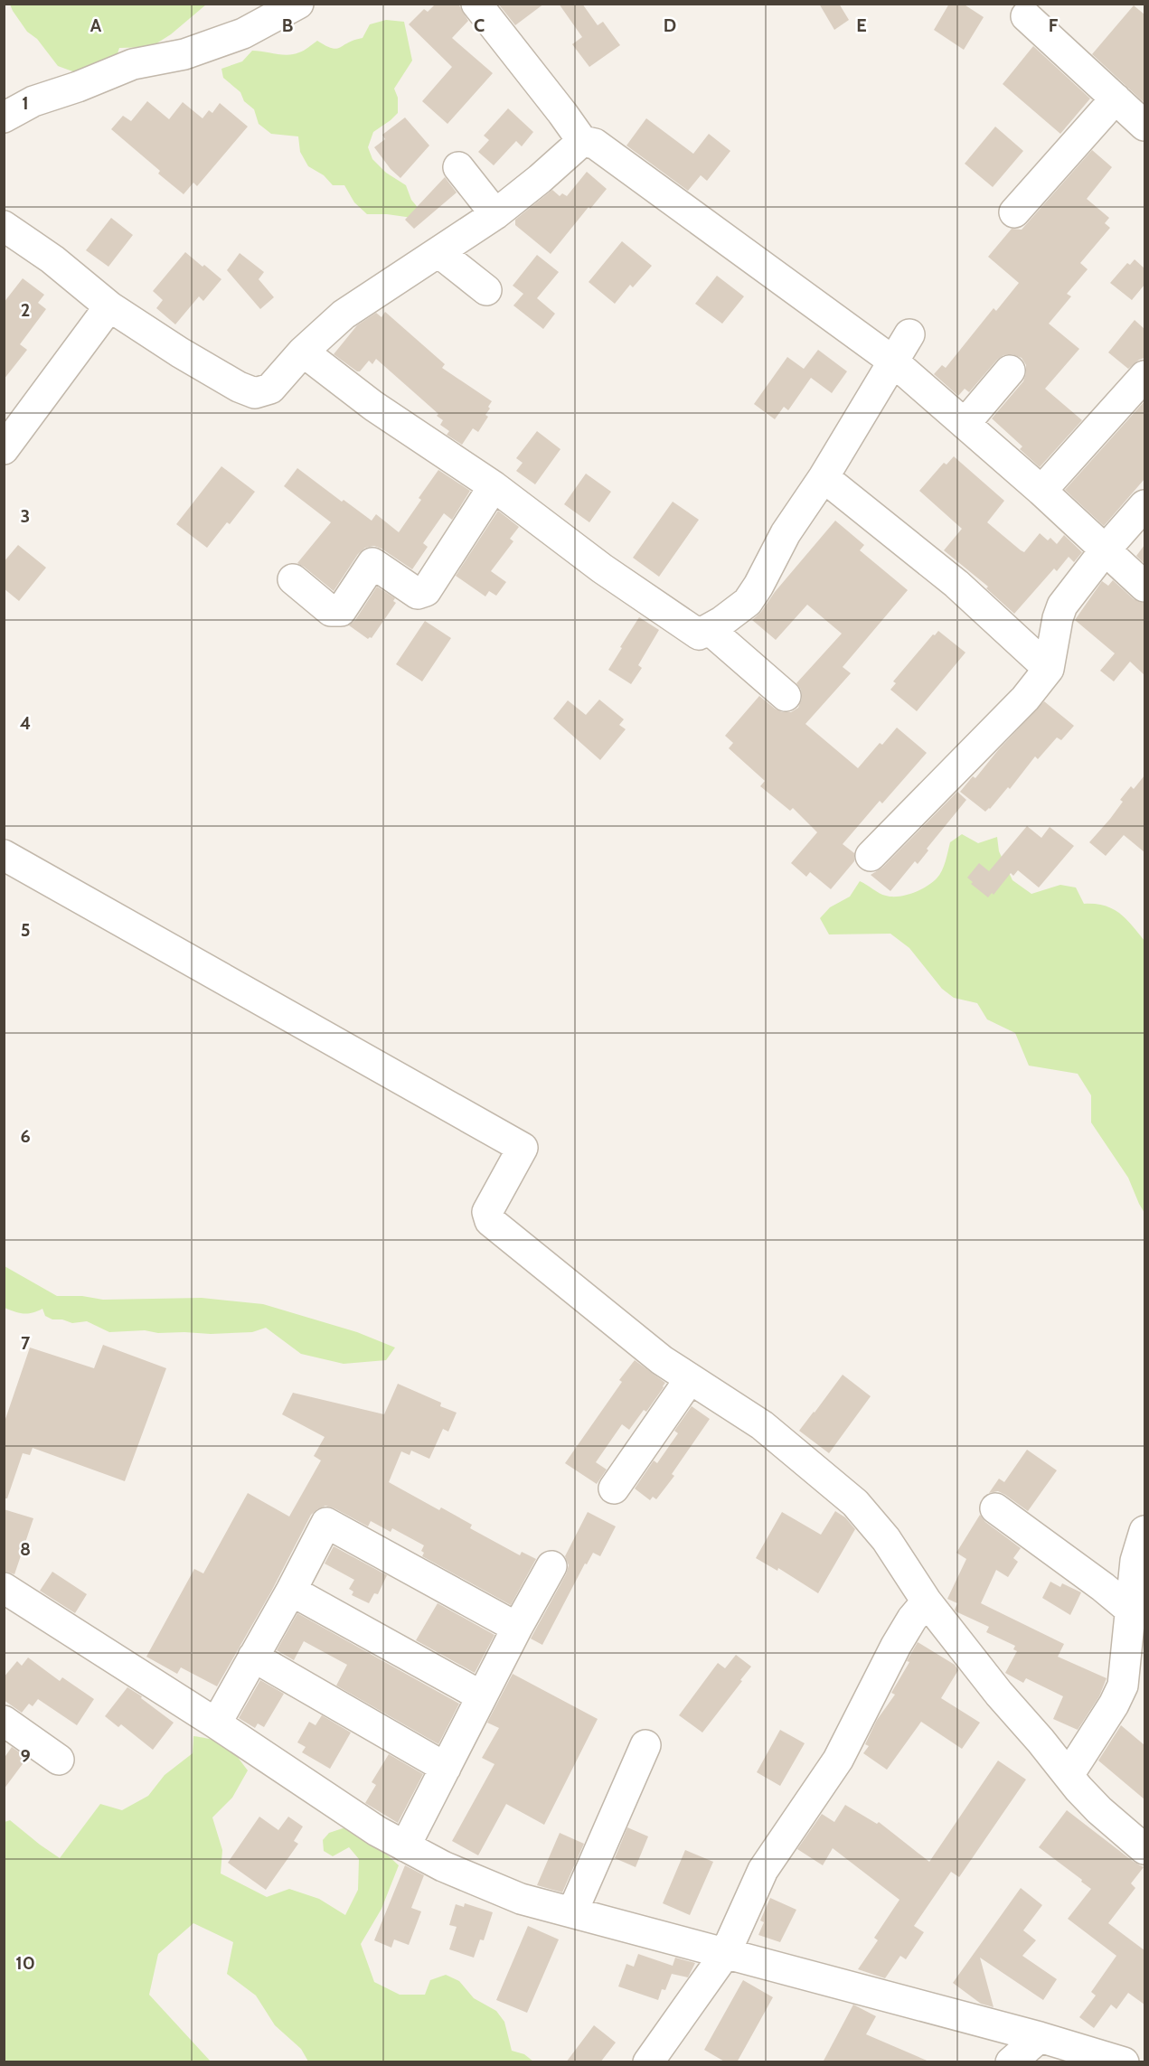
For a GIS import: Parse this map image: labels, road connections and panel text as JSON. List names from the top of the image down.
{
  "grid": {
    "columns": [
      "A",
      "B",
      "C",
      "D",
      "E",
      "F"
    ],
    "rows": [
      "1",
      "2",
      "3",
      "4",
      "5",
      "6",
      "7",
      "8",
      "9",
      "10"
    ]
  }
}
